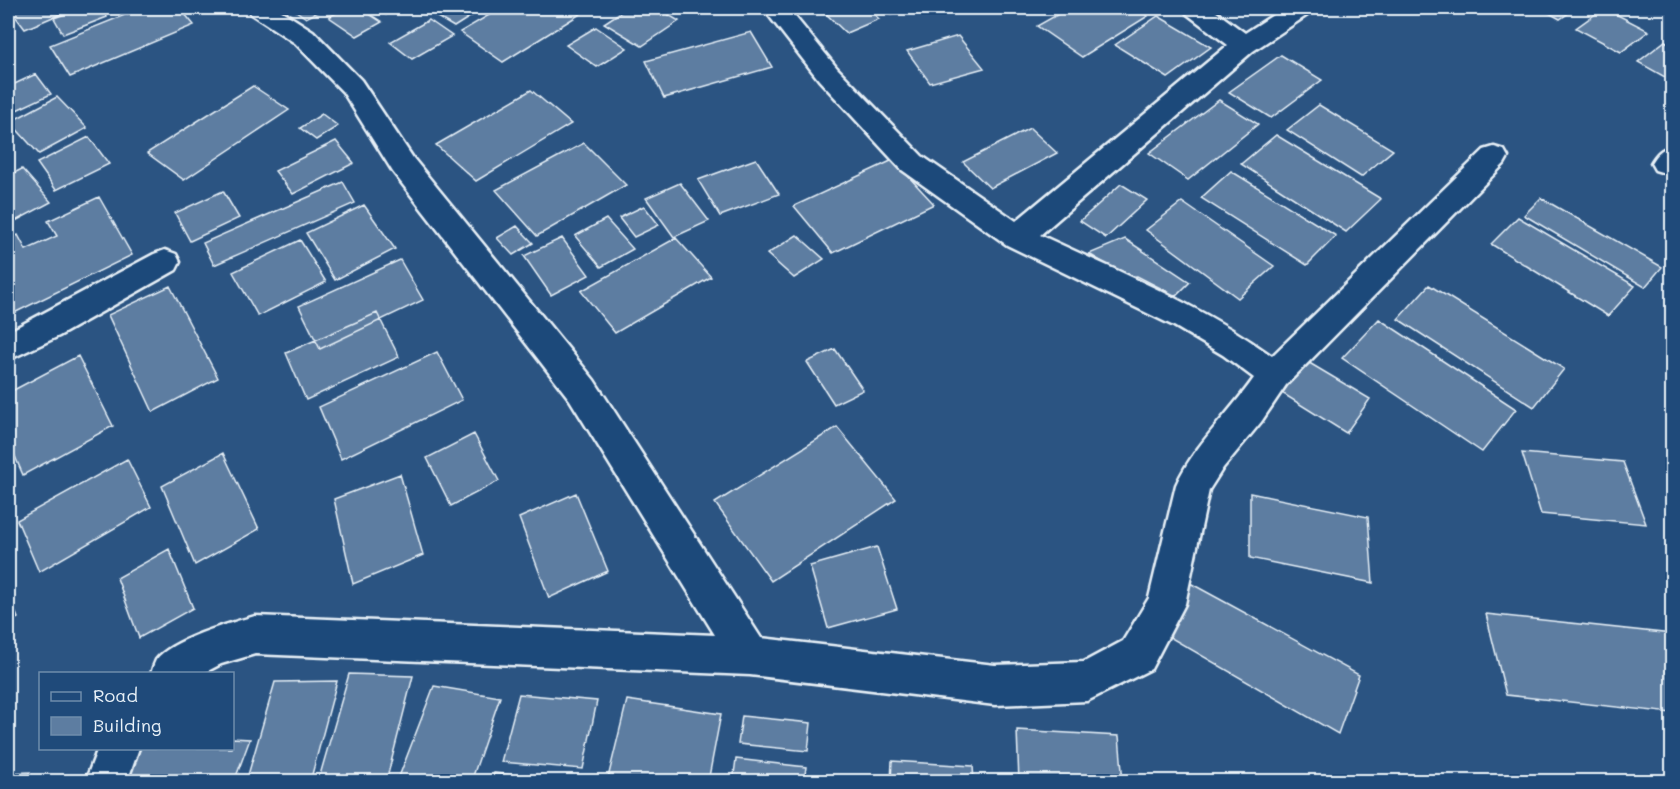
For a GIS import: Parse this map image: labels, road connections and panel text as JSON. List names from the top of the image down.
{
  "legend": ["Road", "Building"]
}
